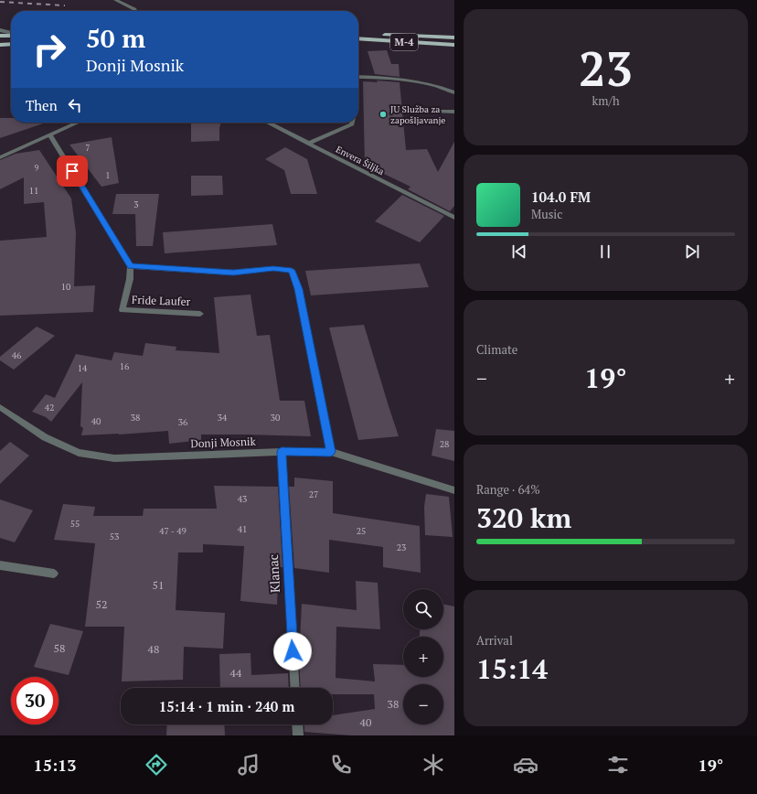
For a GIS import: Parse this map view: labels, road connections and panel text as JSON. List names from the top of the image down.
{
  "streets": {
    "main road": ["M-4"],
    "street": [
      "Envera Šiljka",
      "Fride Laufer",
      "Donji Mosnik",
      "Klanac"
    ]
  },
  "crossings": [
    ["Donji Mosnik", "Klanac"]
  ],
  "places": ["JU Služba za zapošljavanje"],
  "house_numbers": [
    "7",
    "9",
    "1",
    "11",
    "3",
    "10",
    "46",
    "16",
    "14",
    "42",
    "38",
    "34",
    "30",
    "40",
    "36",
    "28",
    "27",
    "43",
    "55",
    "41",
    "47 - 49",
    "25",
    "53",
    "23",
    "51",
    "52",
    "58",
    "48",
    "44",
    "38",
    "40"
  ],
  "page": {
    "tile": [
      ["23", "km/h"],
      "Climate",
      ["Range · 64%", "320 km"],
      ["Arrival", "15:14"]
    ],
    "turn": ["50 m", "Donji Mosnik"],
    "then": "Then",
    "song": ["104.0 FM", "Music"],
    "heat": ["−", "19°", "+"],
    "map_buttons": ["+", "−"],
    "limit": "30",
    "trip": "15:14 · 1 min · 240 m",
    "tabs": ["15:13", "19°"]
  }
}
